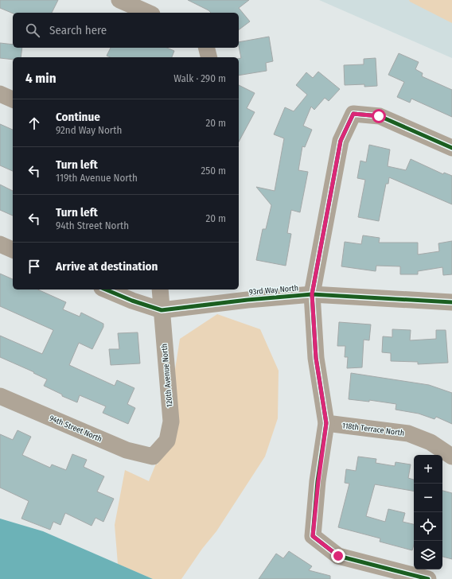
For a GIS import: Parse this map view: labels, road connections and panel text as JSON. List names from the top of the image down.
{
  "streets": {
    "street": [
      "93rd Way North",
      "120th Avenue North",
      "94th Street North",
      "118th Terrace North"
    ]
  },
  "crossings": [
    ["93rd Way North", "120th Avenue North"],
    ["120th Avenue North", "94th Street North"]
  ],
  "page": {
    "search": "Search here",
    "heading": ["4 min", "Walk · 290 m"],
    "list": [
      ["Continue", "92nd Way North", "20 m"],
      ["Turn left", "119th Avenue North", "250 m"],
      ["Turn left", "94th Street North", "20 m"],
      "Arrive at destination"
    ],
    "map_buttons": ["+", "−"]
  }
}
